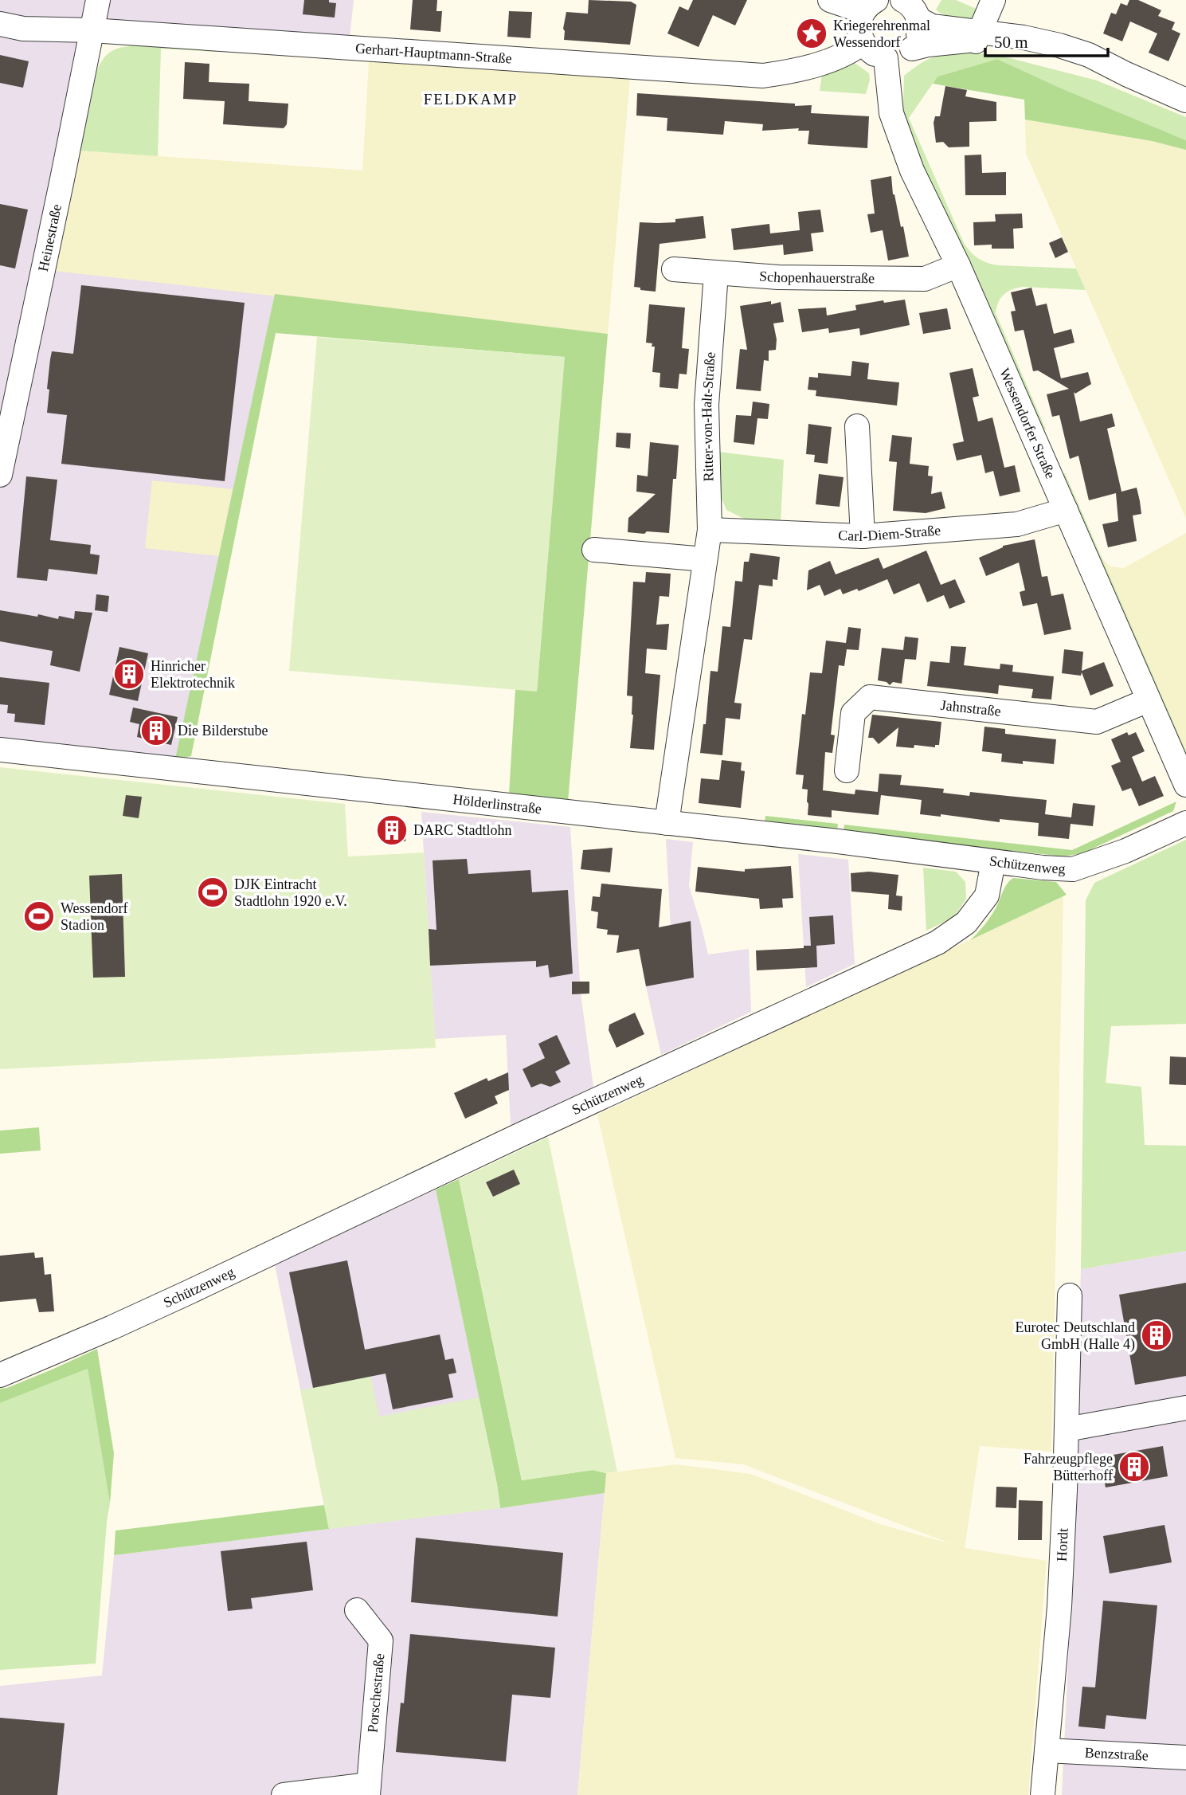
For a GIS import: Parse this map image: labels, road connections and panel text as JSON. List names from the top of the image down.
{
  "streets": {
    "street": [
      "Gerhart-Hauptmann-Straße",
      "Heinestraße",
      "Schopenhauerstraße",
      "Ritter-von-Halt-Straße",
      "Wessendorfer Straße",
      "Carl-Diem-Straße",
      "Jahnstraße",
      "Hölderlinstraße",
      "Schützenweg",
      "Hordt",
      "Porschestraße",
      "Benzstraße"
    ]
  },
  "crossings": [
    ["Gerhart-Hauptmann-Straße", "Heinestraße"],
    ["Schopenhauerstraße", "Ritter-von-Halt-Straße"],
    ["Schopenhauerstraße", "Wessendorfer Straße"],
    ["Ritter-von-Halt-Straße", "Carl-Diem-Straße"],
    ["Ritter-von-Halt-Straße", "Hölderlinstraße"],
    ["Wessendorfer Straße", "Carl-Diem-Straße"],
    ["Wessendorfer Straße", "Jahnstraße"],
    ["Hölderlinstraße", "Schützenweg"],
    ["Hordt", "Benzstraße"]
  ],
  "districts": ["FELDKAMP"],
  "places": {
    "place": ["Kriegerehrenmal Wessendorf"],
    "building": [
      "Hinricher Elektrotechnik",
      "Die Bilderstube",
      "DARC Stadtlohn",
      "Eurotec Deutschland GmbH (Halle 4)",
      "Fahrzeugpflege Bütterhoff"
    ],
    "sports": ["DJK Eintracht Stadtlohn 1920 e.V.", "Wessendorf Stadion"]
  },
  "scale_bar": "50 m"
}
